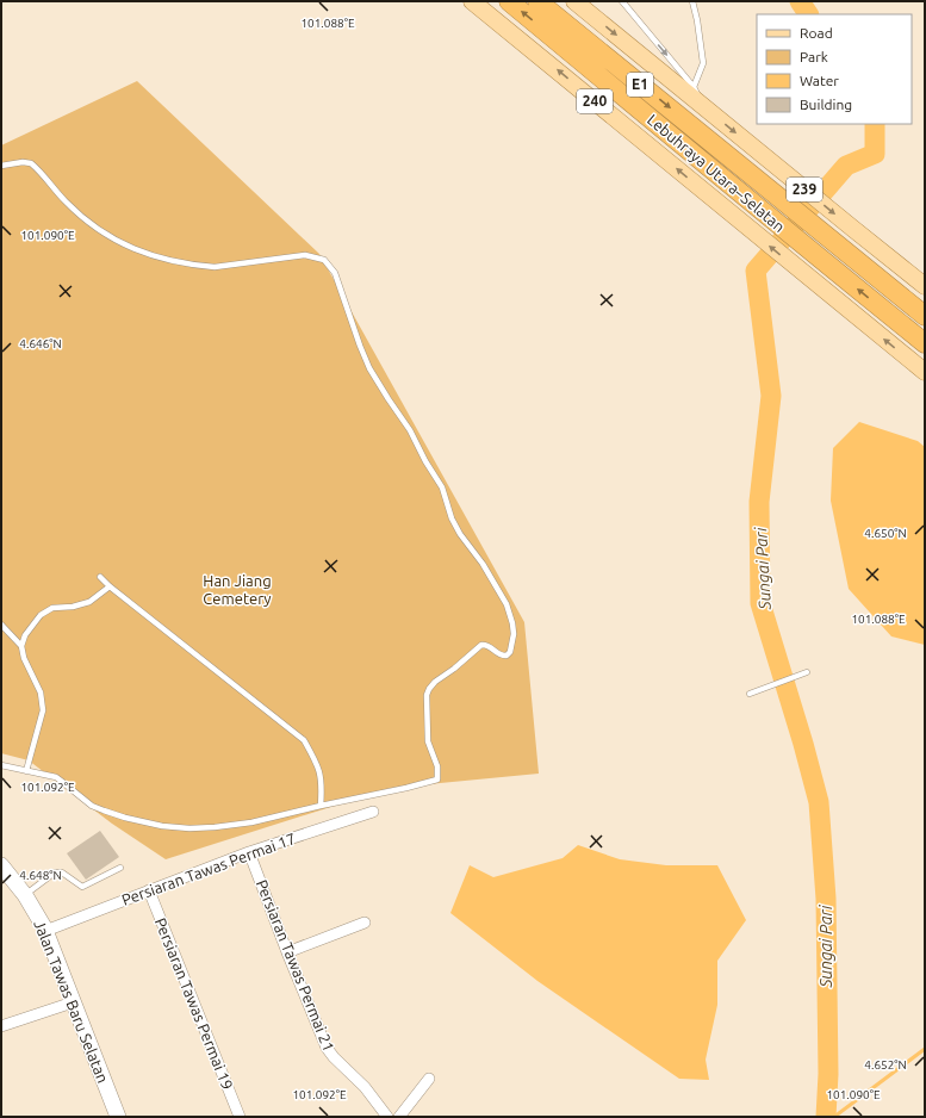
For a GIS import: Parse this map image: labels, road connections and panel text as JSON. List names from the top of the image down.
{
  "streets": {
    "highway": ["E1", "Lebuhraya Utara–Selatan"],
    "main road": ["240", "239"],
    "street": [
      "Persiaran Tawas Permai 17",
      "Persiaran Tawas Permai 21",
      "Jalan Tawas Baru Selatan",
      "Persiaran Tawas Permai 19"
    ]
  },
  "crossings": [
    ["Persiaran Tawas Permai 17", "Persiaran Tawas Permai 21"],
    ["Persiaran Tawas Permai 17", "Jalan Tawas Baru Selatan"],
    ["Persiaran Tawas Permai 17", "Persiaran Tawas Permai 19"]
  ],
  "water": ["Sungai Pari"],
  "parks": ["Han Jiang Cemetery"],
  "legend": [
    "Road",
    "Park",
    "Water",
    "Building"
  ],
  "coordinates": [
    "101.088°E",
    "101.090°E",
    "4.646°N",
    "4.650°N",
    "101.092°E",
    "4.648°N",
    "4.652°N"
  ]
}
